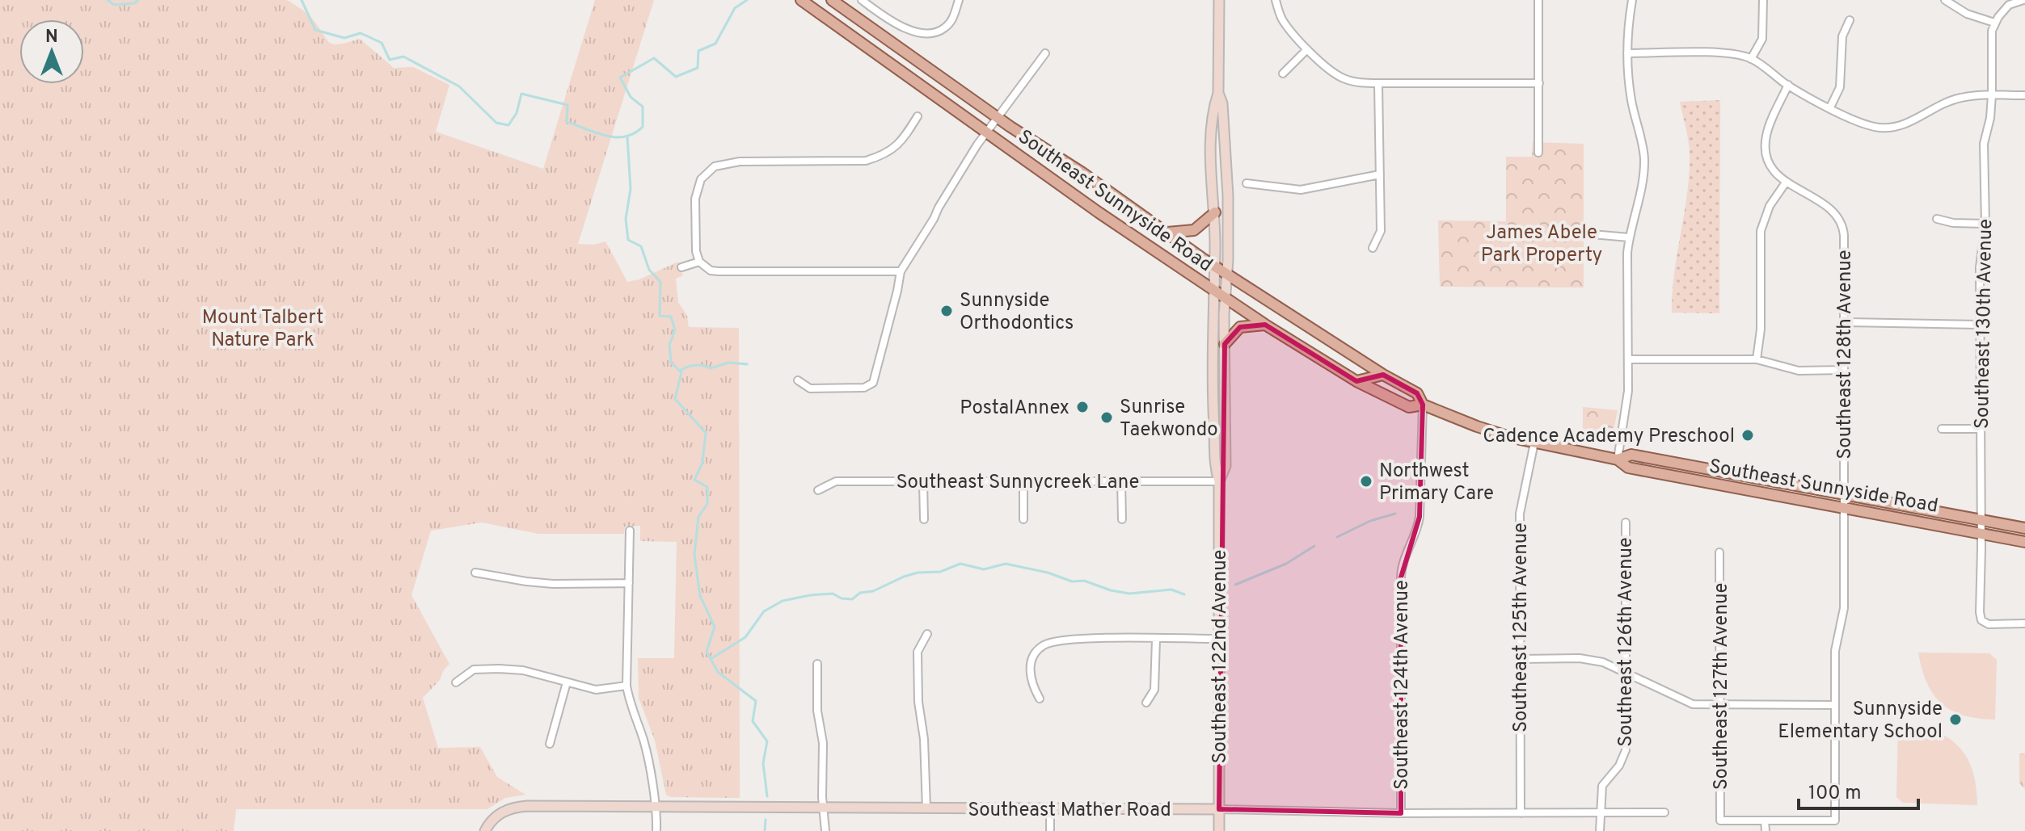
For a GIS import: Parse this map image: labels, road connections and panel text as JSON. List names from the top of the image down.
{
  "streets": {
    "main road": ["Southeast Sunnyside Road", "Southeast 122nd Avenue", "Southeast Mather Road"],
    "street": [
      "Southeast 130th Avenue",
      "Southeast 128th Avenue",
      "Southeast Sunnycreek Lane",
      "Southeast 125th Avenue",
      "Southeast 126th Avenue",
      "Southeast 124th Avenue",
      "Southeast 127th Avenue"
    ]
  },
  "crossings": [
    ["Southeast Sunnyside Road", "Southeast 130th Avenue"],
    ["Southeast Sunnyside Road", "Southeast 128th Avenue"],
    ["Southeast Sunnyside Road", "Southeast 125th Avenue"],
    ["Southeast Sunnyside Road", "Southeast 122nd Avenue"],
    ["Southeast Sunnyside Road", "Southeast 124th Avenue"],
    ["Southeast 128th Avenue", "Southeast 127th Avenue"],
    ["Southeast Sunnycreek Lane", "Southeast 122nd Avenue"],
    ["Southeast 125th Avenue", "Southeast Mather Road"],
    ["Southeast 126th Avenue", "Southeast Mather Road"],
    ["Southeast 122nd Avenue", "Southeast Mather Road"],
    ["Southeast 124th Avenue", "Southeast Mather Road"]
  ],
  "parks": ["James Abele Park Property", "Mount Talbert Nature Park"],
  "places": [
    "Sunnyside Orthodontics",
    "PostalAnnex",
    "Sunrise Taekwondo",
    "Cadence Academy Preschool",
    "Northwest Primary Care",
    "Sunnyside Elementary School"
  ],
  "scale_bar": "100 m",
  "north": "top"
}
